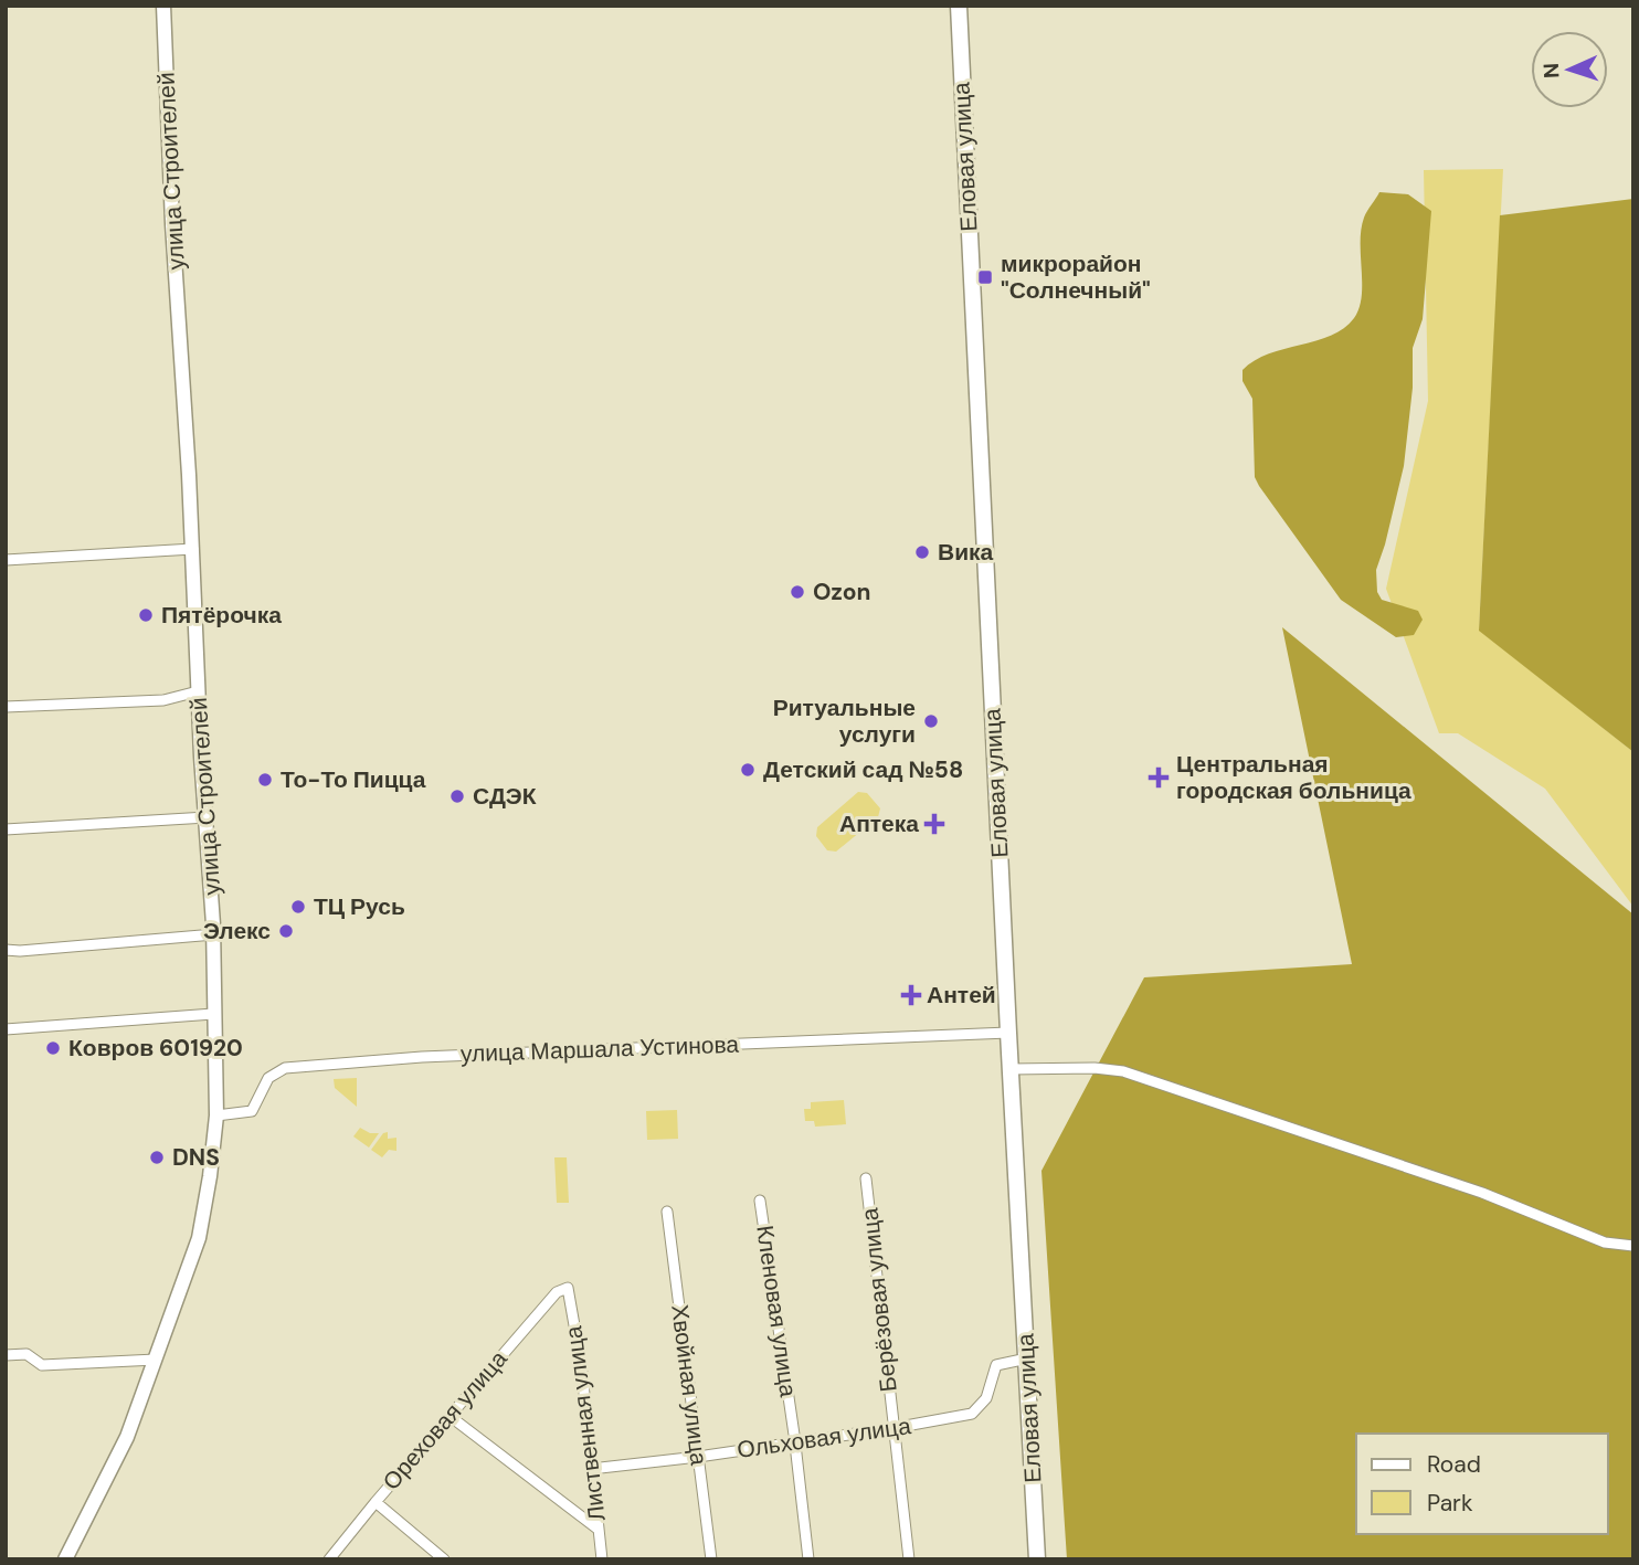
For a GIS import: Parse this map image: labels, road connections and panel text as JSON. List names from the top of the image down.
{
  "streets": {
    "main road": ["Еловая улица", "улица Строителей"],
    "street": [
      "улица Маршала Устинова",
      "Берёзовая улица",
      "Кленовая улица",
      "Хвойная улица",
      "Ореховая улица",
      "Лиственная улица",
      "Ольховая улица"
    ]
  },
  "crossings": [
    ["Еловая улица", "улица Маршала Устинова"],
    ["Еловая улица", "Ольховая улица"],
    ["улица Строителей", "улица Маршала Устинова"],
    ["Берёзовая улица", "Ольховая улица"],
    ["Кленовая улица", "Ольховая улица"],
    ["Хвойная улица", "Ольховая улица"],
    ["Ореховая улица", "Лиственная улица"],
    ["Лиственная улица", "Ольховая улица"]
  ],
  "places": {
    "transit": ["микрорайон \"Солнечный\""],
    "other": [
      "Вика",
      "Ozon",
      "Пятёрочка",
      "Ритуальные услуги",
      "Детский сад №58",
      "То-То Пицца",
      "СДЭК",
      "ТЦ Русь",
      "Элекс",
      "Ковров 601920",
      "DNS"
    ],
    "health": ["Центральная городская больница", "Аптека", "Антей"]
  },
  "legend": ["Road", "Park"],
  "north": "left"
}
